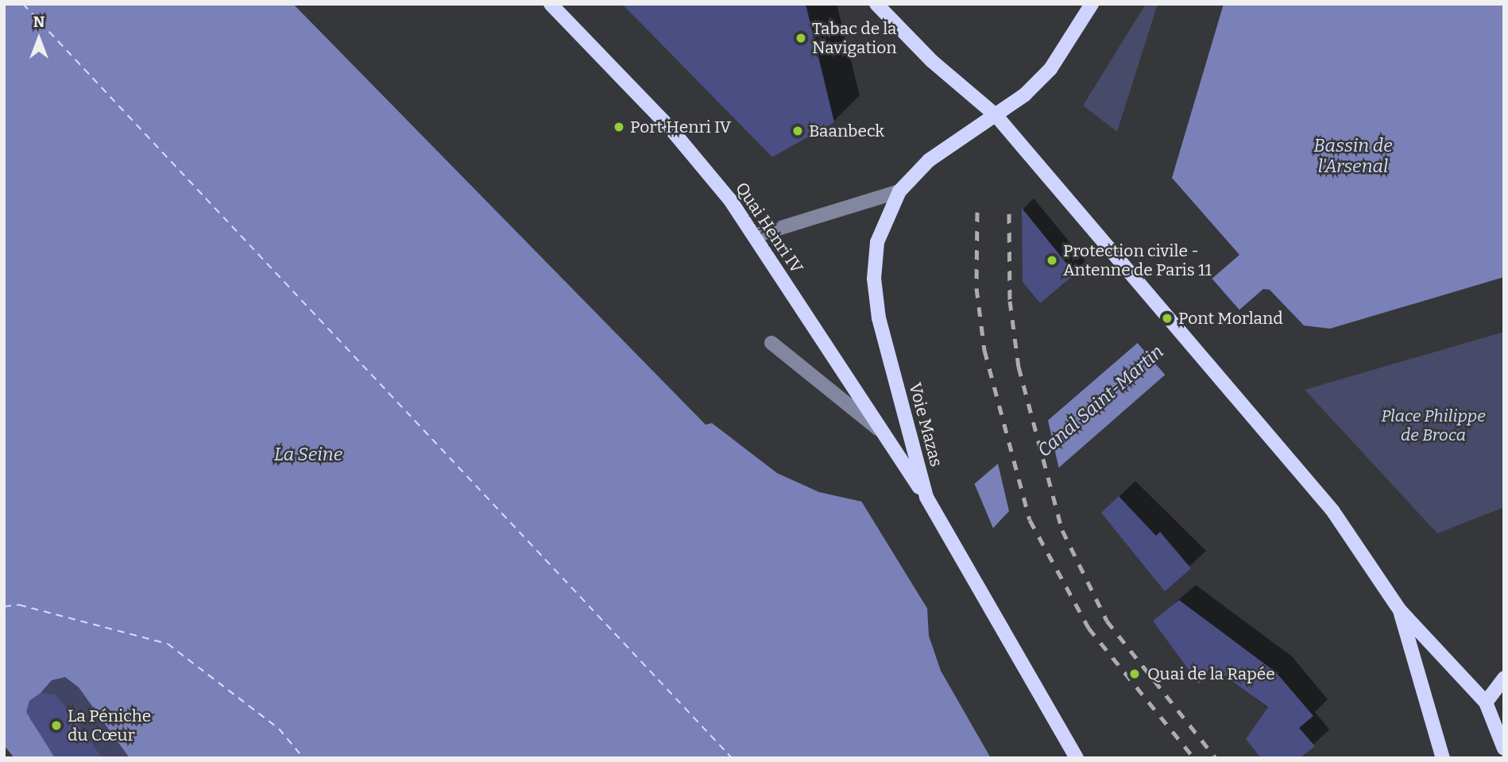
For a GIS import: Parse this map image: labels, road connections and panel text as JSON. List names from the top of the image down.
{
  "streets": {
    "main road": ["Quai Henri IV", "Voie Mazas"]
  },
  "crossings": [
    ["Quai Henri IV", "Voie Mazas"]
  ],
  "water": ["Bassin de l'Arsenal", "Canal Saint-Martin", "La Seine"],
  "parks": ["Place Philippe de Broca"],
  "places": [
    "Tabac de la Navigation",
    "Port Henri IV",
    "Baanbeck",
    "Protection civile - Antenne de Paris 11",
    "Pont Morland",
    "Quai de la Rapée",
    "La Péniche du Cœur"
  ],
  "north": "top"
}
